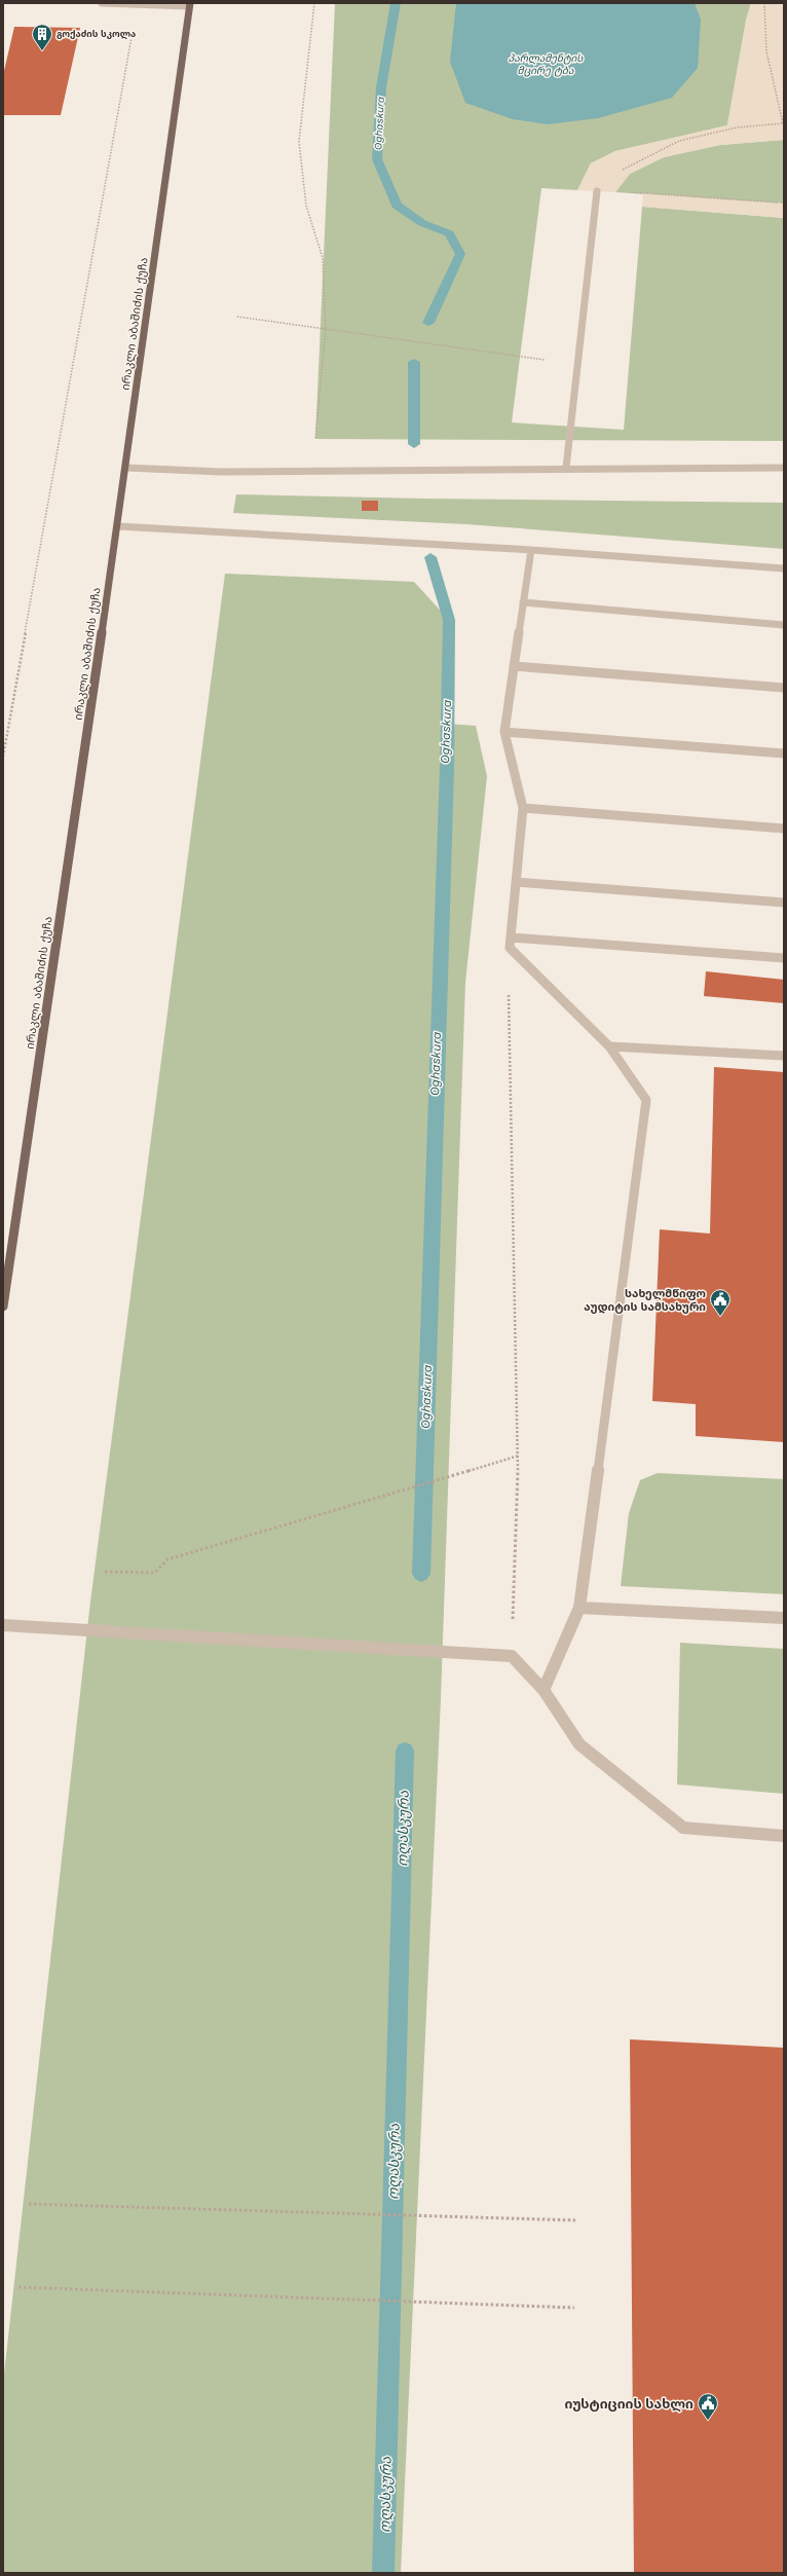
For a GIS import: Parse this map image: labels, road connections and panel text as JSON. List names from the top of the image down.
{
  "streets": {
    "main road": ["ირაკლი აბაშიძის ქუჩა"]
  },
  "water": ["პარლამენტის მცირე ტბა", "Oghaskura", "ოღასკურა"],
  "places": {
    "building": ["გოქაძის სკოლა"],
    "public building": ["სახელმწიფო აუდიტის სამსახური", "იუსტიციის სახლი"]
  }
}
